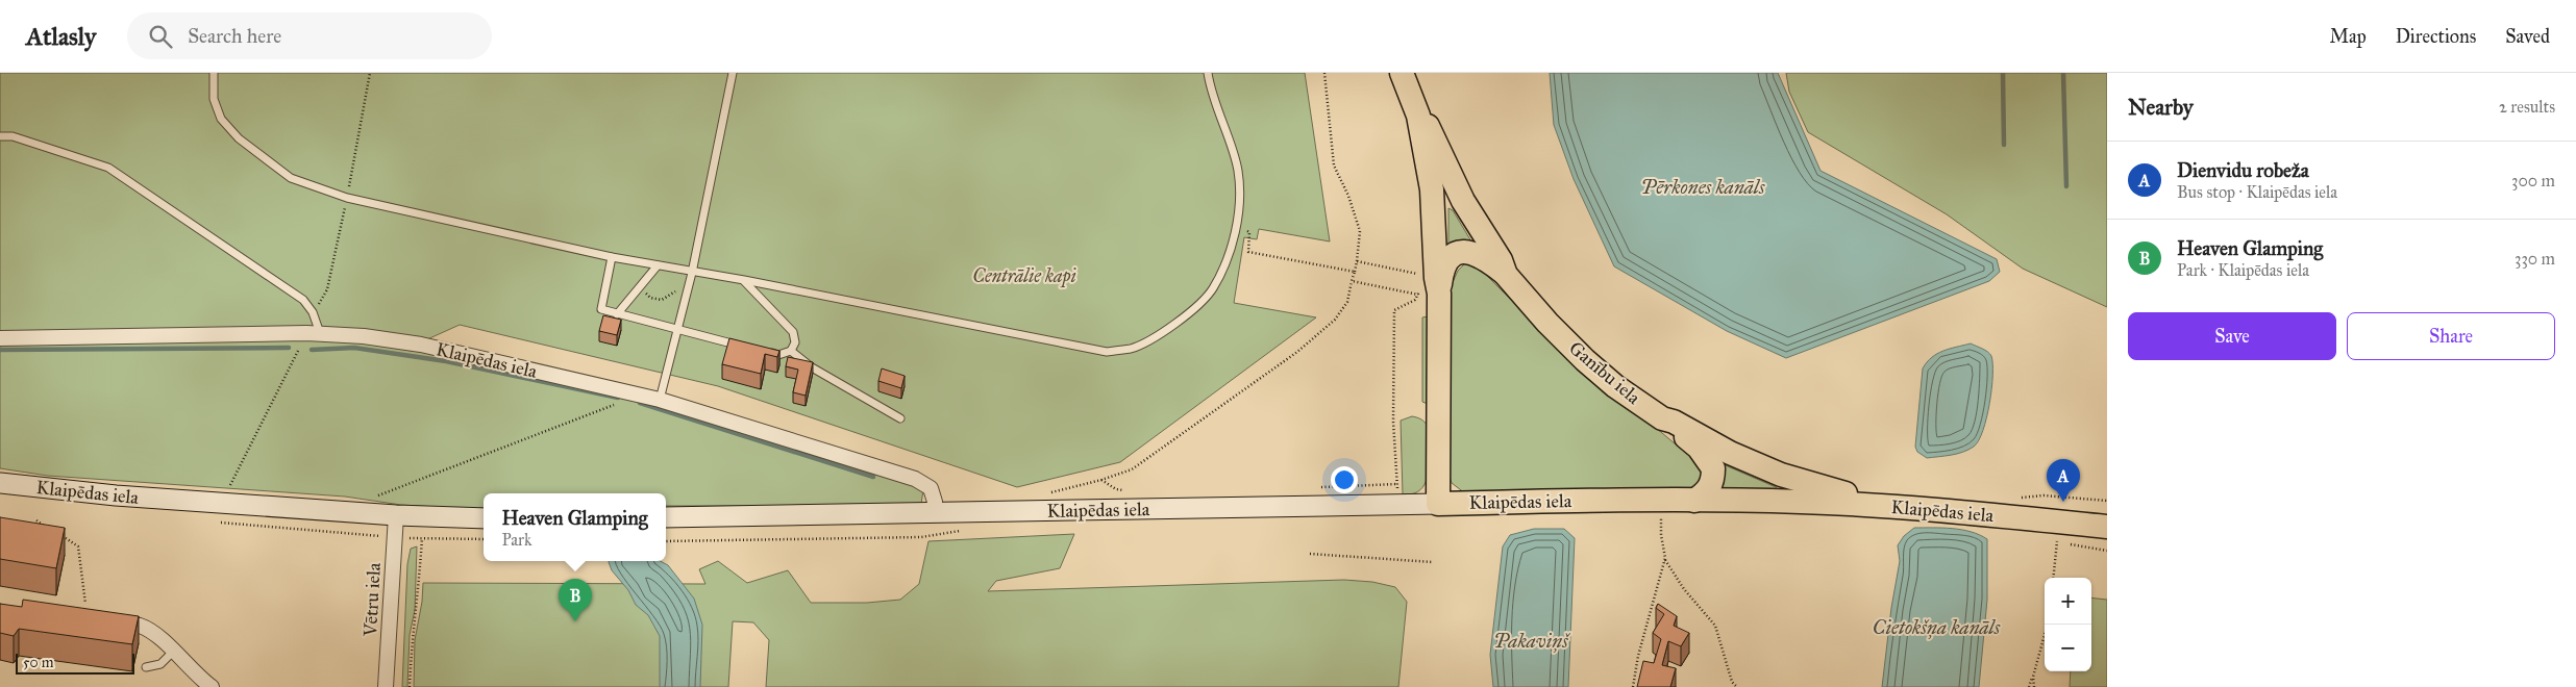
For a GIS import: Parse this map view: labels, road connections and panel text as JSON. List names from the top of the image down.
{
  "streets": {
    "highway": ["Klaipēdas iela", "Ganību iela"],
    "street": ["Vētru iela"]
  },
  "crossings": [
    ["Klaipēdas iela", "Ganību iela"],
    ["Klaipēdas iela", "Vētru iela"]
  ],
  "water": ["Pērkones kanāls", "Cietokšņa kanāls", "Pakaviņš"],
  "parks": ["Centrālie kapi"],
  "scale_bar": "50 m",
  "page": {
    "header": "Atlasly",
    "search": "Search here",
    "nav": ["Map", "Directions", "Saved"],
    "heading": ["Nearby", "2 results"],
    "list": [
      {
        "mark": "A",
        "name": "Dienvidu robeža",
        "note": "Bus stop · Klaipēdas iela",
        "value": "300 m"
      },
      {
        "mark": "B",
        "name": "Heaven Glamping",
        "note": "Park · Klaipēdas iela",
        "value": "330 m"
      }
    ],
    "buttons": ["Save", "Share"],
    "pins": ["A", "B"],
    "popup": ["Heaven Glamping", "Park"],
    "map_buttons": ["+", "−"],
    "scale": "50 m"
  }
}
